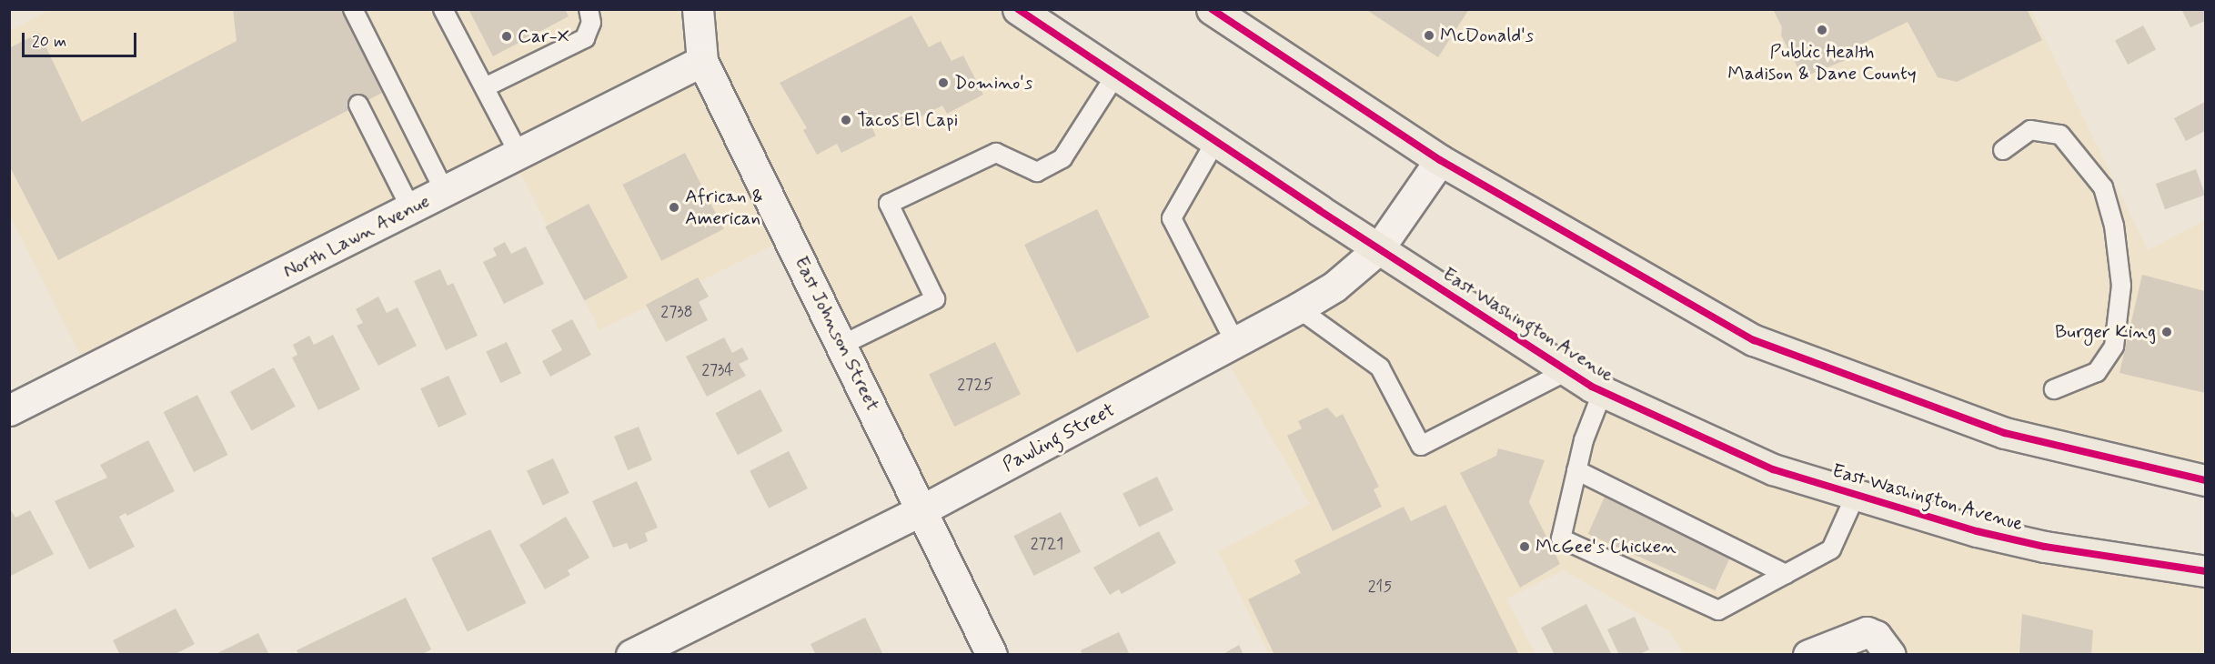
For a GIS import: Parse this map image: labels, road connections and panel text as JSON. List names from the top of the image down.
{
  "streets": {
    "main road": ["East Washington Avenue"],
    "street": ["North Lawn Avenue", "East Johnson Street", "Pawling Street"]
  },
  "crossings": [
    ["North Lawn Avenue", "East Johnson Street"],
    ["East Washington Avenue", "Pawling Street"],
    ["East Johnson Street", "Pawling Street"]
  ],
  "places": [
    "Public Health Madison & Dane County",
    "McDonald's",
    "Car-X",
    "Domino's",
    "Tacos El Capi",
    "African & American",
    "Burger King",
    "McGee's Chicken"
  ],
  "house_numbers": [
    "2738",
    "2734",
    "2725",
    "2721",
    "215"
  ],
  "scale_bar": "20 m"
}
